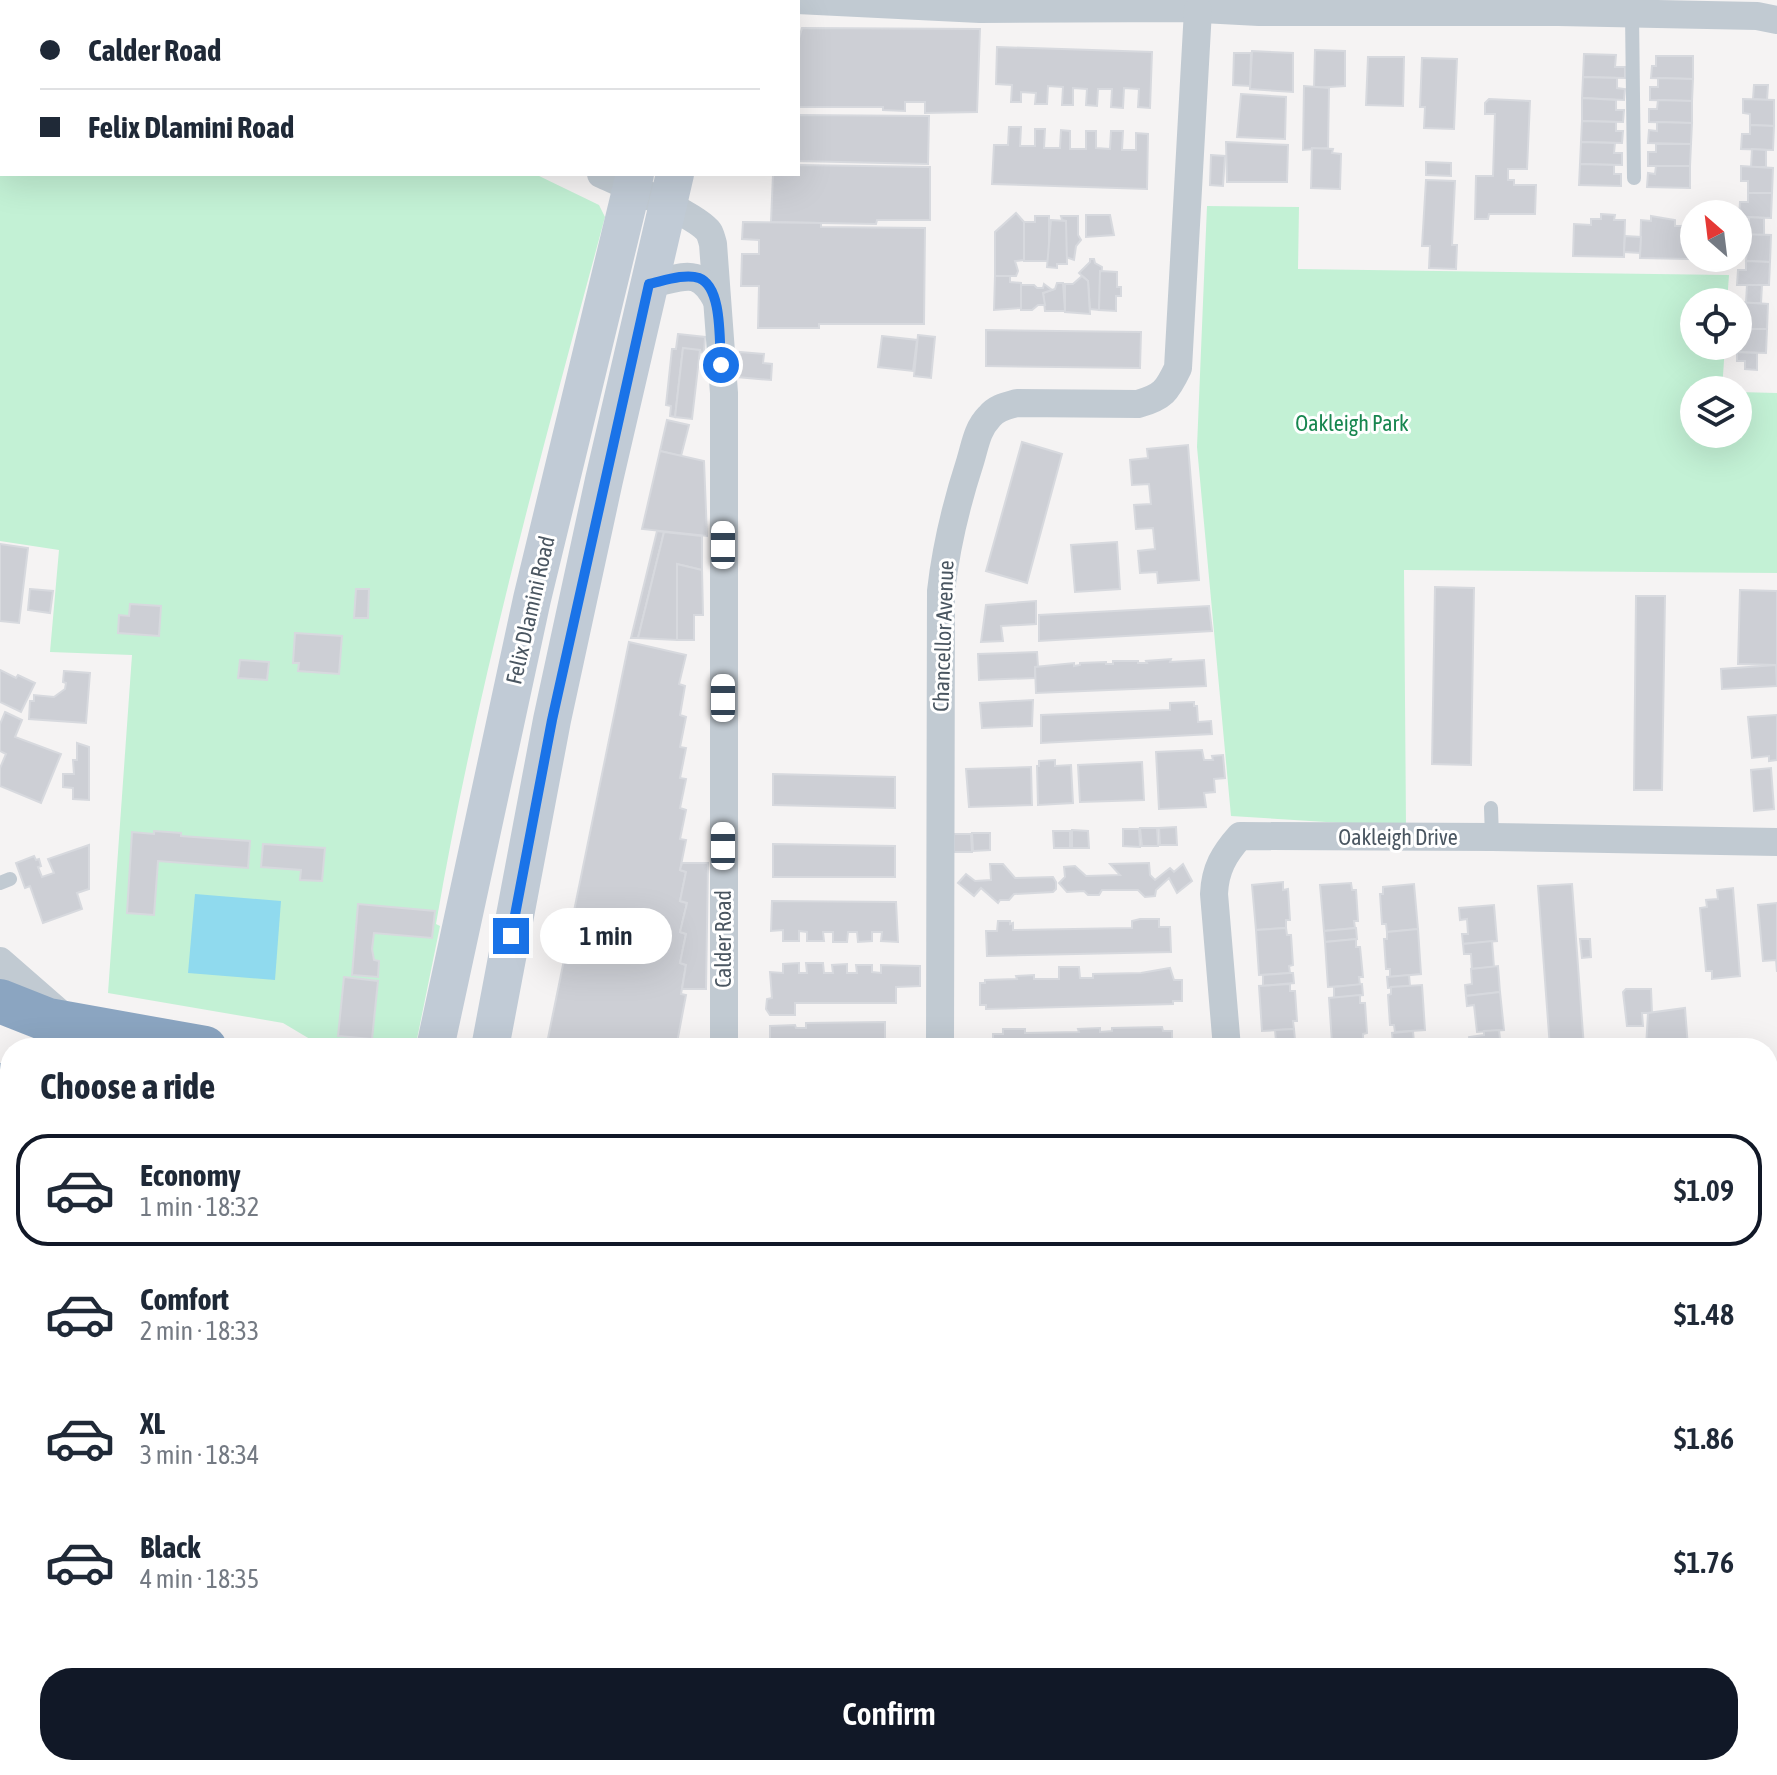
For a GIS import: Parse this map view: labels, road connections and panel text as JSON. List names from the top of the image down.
{
  "streets": {
    "main road": ["Felix Dlamini Road"],
    "street": ["Chancellor Avenue", "Oakleigh Drive", "Calder Road"]
  },
  "crossings": [
    ["Felix Dlamini Road", "Calder Road"]
  ],
  "parks": ["Oakleigh Park"],
  "north": "top left",
  "page": {
    "banner": ["Calder Road", "Felix Dlamini Road"],
    "bubble": "1 min",
    "heading": "Choose a ride",
    "list": [
      {
        "name": "Economy",
        "note": "1 min · 18:32",
        "value": "$1.09"
      },
      {
        "name": "Comfort",
        "note": "2 min · 18:33",
        "value": "$1.48"
      },
      {
        "name": "XL",
        "note": "3 min · 18:34",
        "value": "$1.86"
      },
      {
        "name": "Black",
        "note": "4 min · 18:35",
        "value": "$1.76"
      }
    ],
    "buttons": "Confirm"
  }
}
